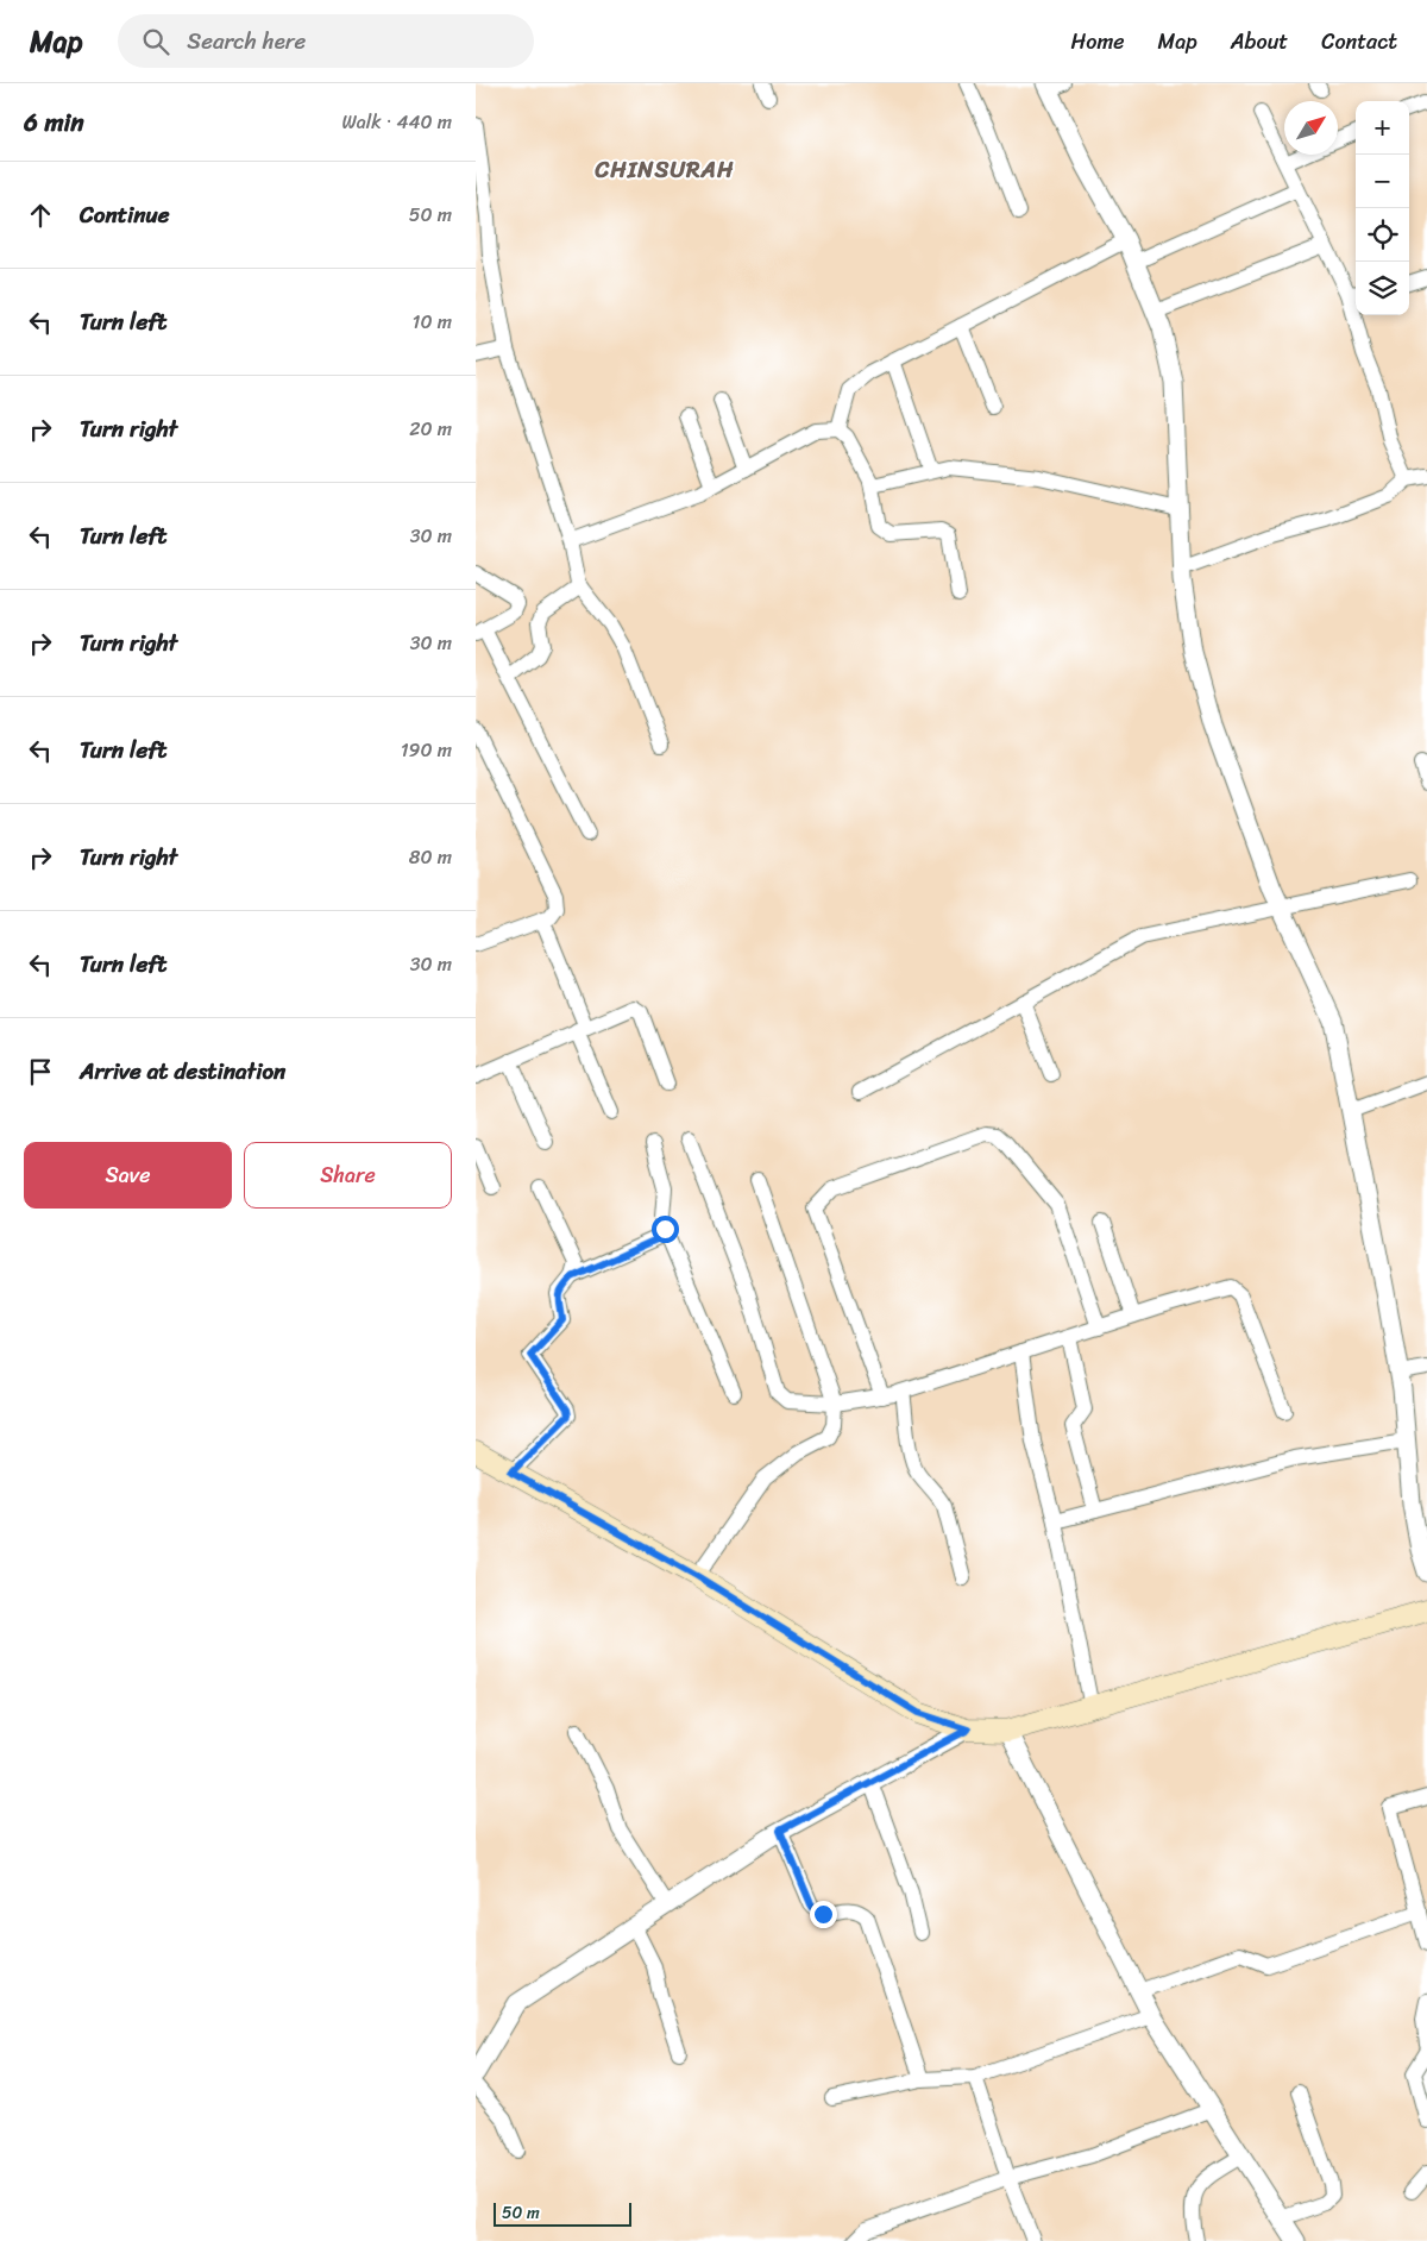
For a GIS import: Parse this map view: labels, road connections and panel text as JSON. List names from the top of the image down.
{
  "districts": ["CHINSURAH"],
  "scale_bar": "50 m",
  "north": "top right",
  "page": {
    "header": "Map",
    "search": "Search here",
    "nav": [
      "Home",
      "Map",
      "About",
      "Contact"
    ],
    "heading": ["6 min", "Walk · 440 m"],
    "map_buttons": ["+", "−"],
    "list": [
      ["Continue", "50 m"],
      ["Turn left", "10 m"],
      ["Turn right", "20 m"],
      ["Turn left", "30 m"],
      ["Turn right", "30 m"],
      ["Turn left", "190 m"],
      ["Turn right", "80 m"],
      ["Turn left", "30 m"],
      "Arrive at destination"
    ],
    "buttons": ["Save", "Share"],
    "scale": "50 m"
  }
}
